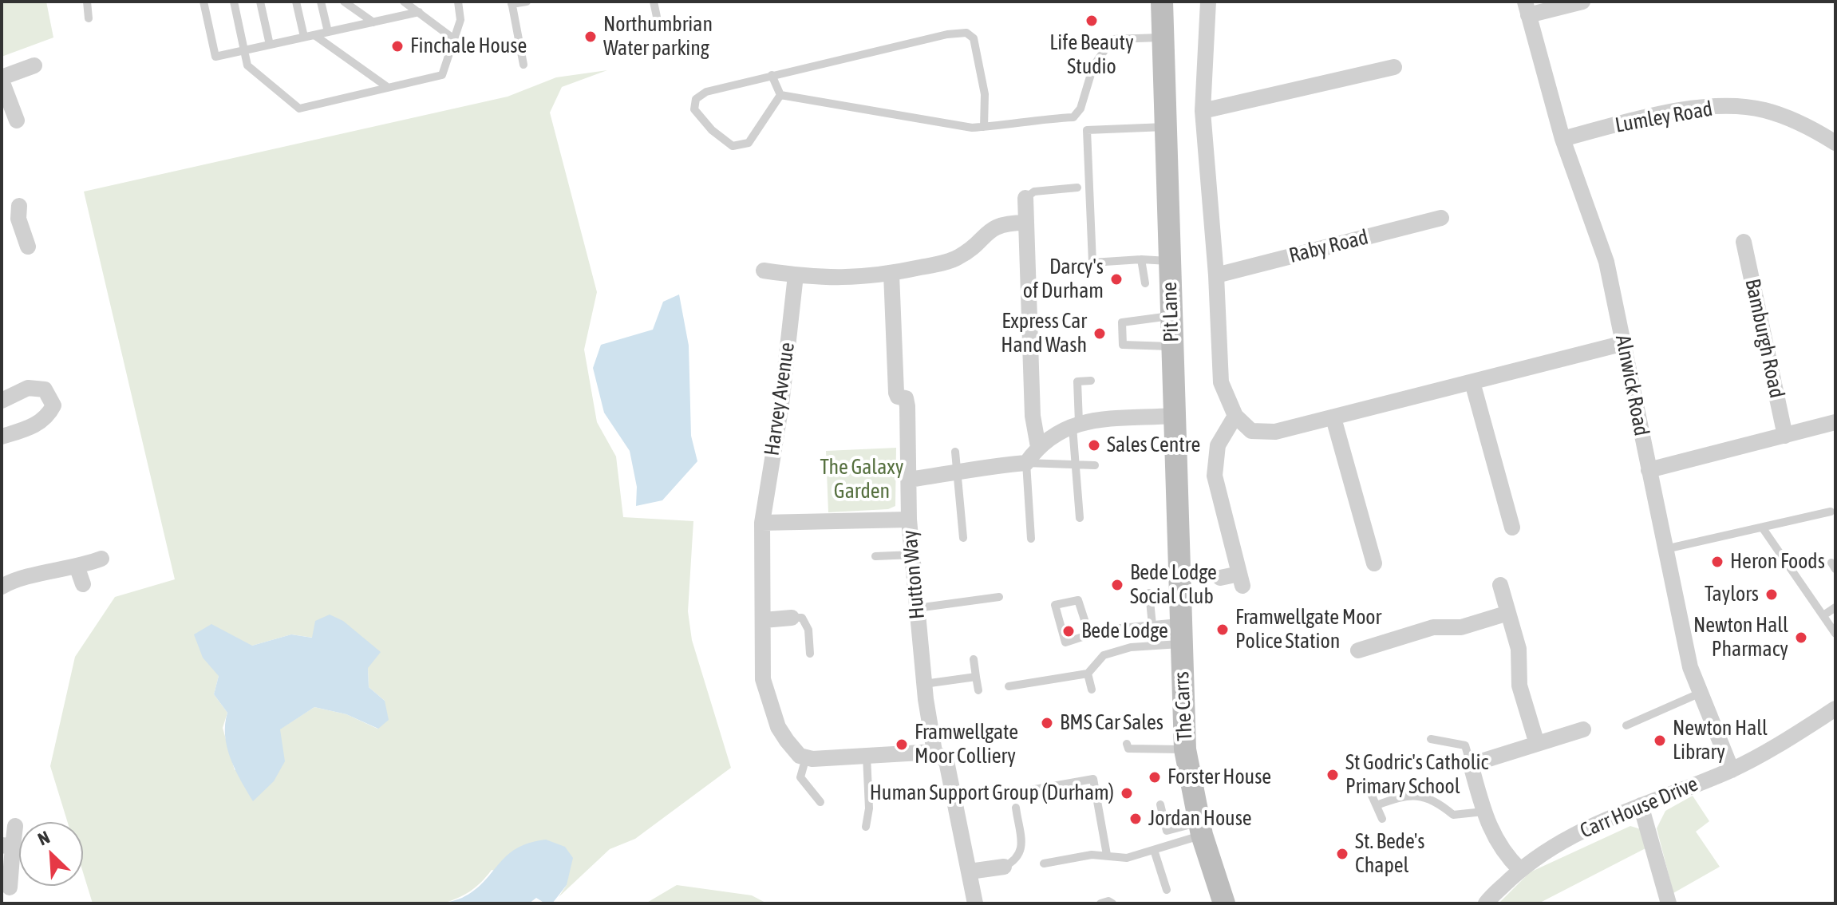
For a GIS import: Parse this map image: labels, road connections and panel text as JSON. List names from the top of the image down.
{
  "streets": {
    "street": [
      "Lumley Road",
      "Raby Road",
      "Pit Lane",
      "Bamburgh Road",
      "Alnwick Road",
      "Harvey Avenue",
      "Hutton Way",
      "The Carrs",
      "Carr House Drive"
    ]
  },
  "crossings": [
    ["Lumley Road", "Alnwick Road"],
    ["Pit Lane", "The Carrs"],
    ["Alnwick Road", "Carr House Drive"]
  ],
  "parks": ["The Galaxy Garden"],
  "places": [
    "Life Beauty Studio",
    "Northumbrian Water parking",
    "Finchale House",
    "Darcy's of Durham",
    "Express Car Hand Wash",
    "Sales Centre",
    "Heron Foods",
    "Bede Lodge Social Club",
    "Taylors",
    "Framwellgate Moor Police Station",
    "Bede Lodge",
    "Newton Hall Pharmacy",
    "BMS Car Sales",
    "Newton Hall Library",
    "Framwellgate Moor Colliery",
    "St Godric's Catholic Primary School",
    "Forster House",
    "Human Support Group (Durham)",
    "Jordan House",
    "St. Bede's Chapel"
  ],
  "north": "top left"
}
